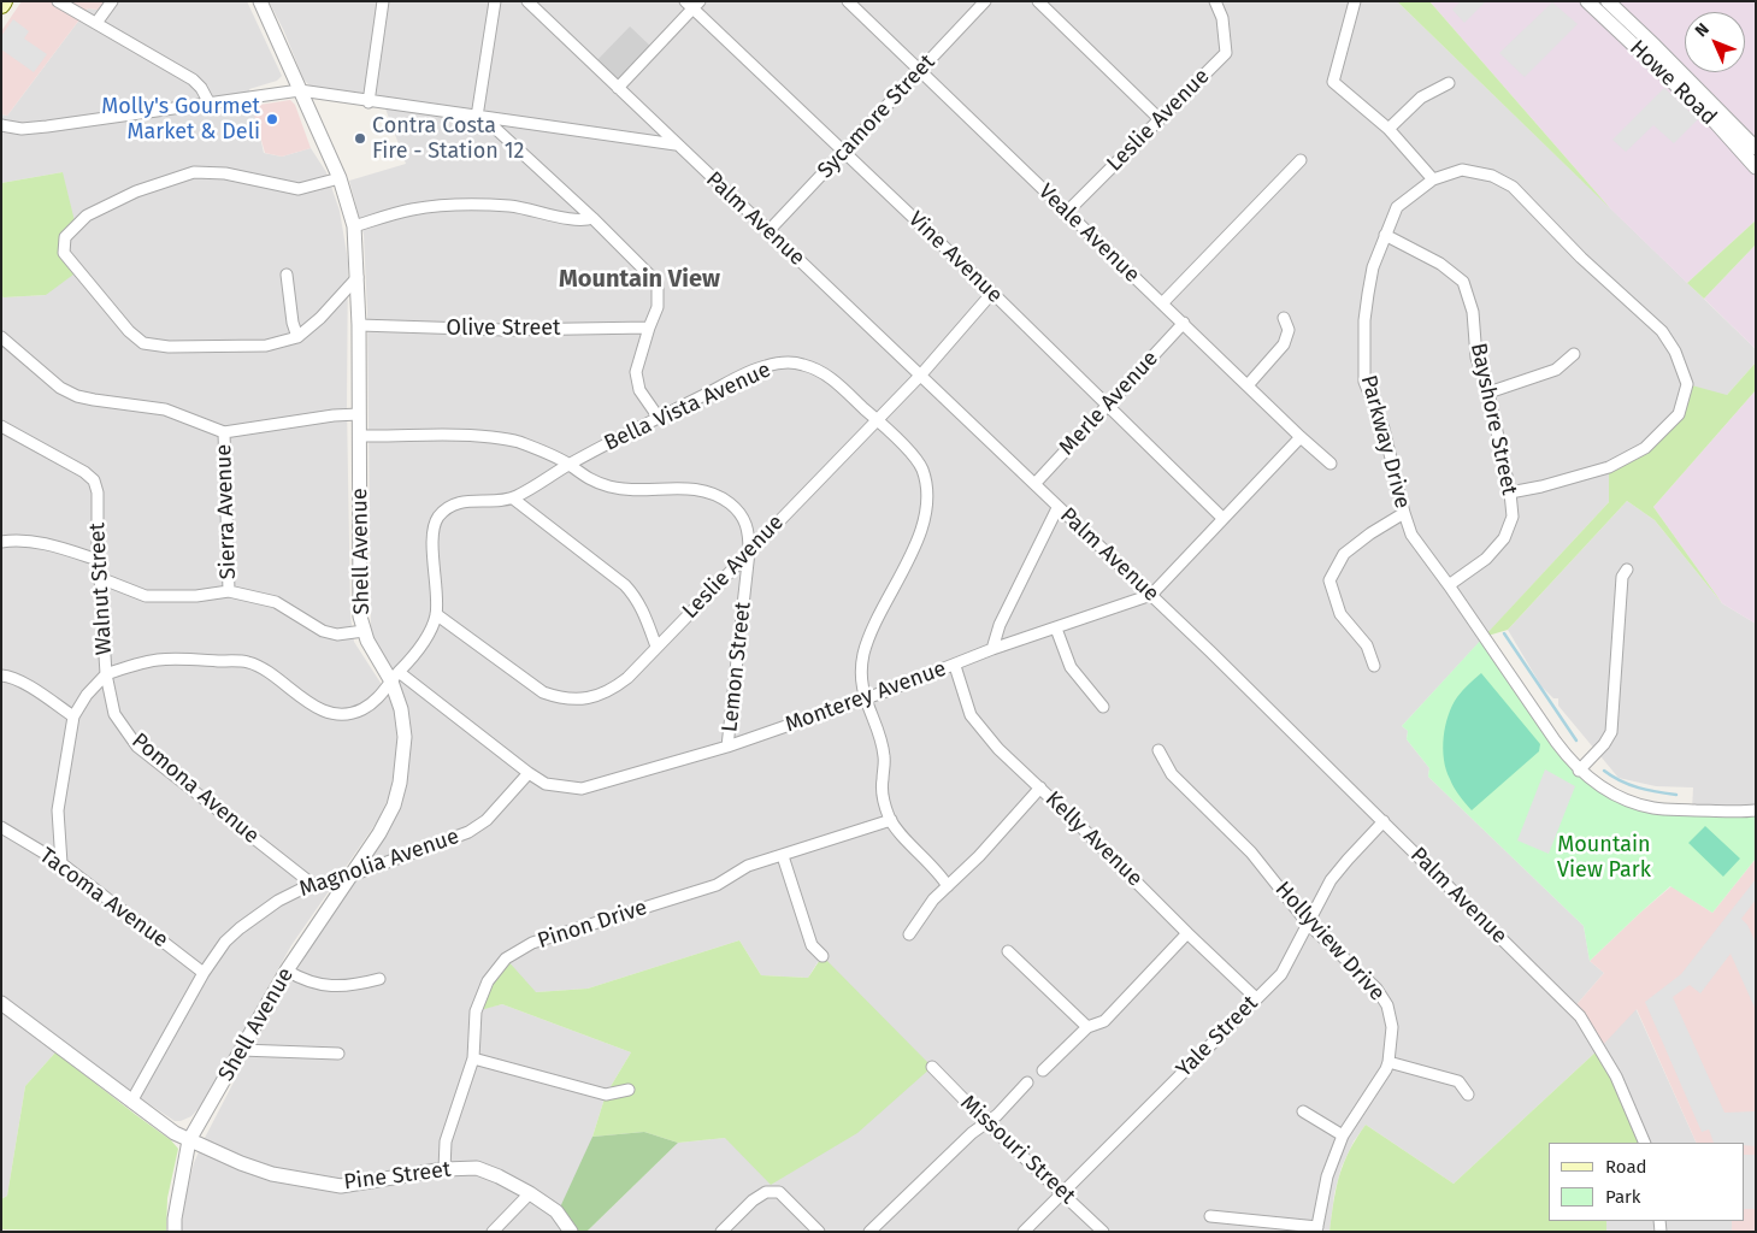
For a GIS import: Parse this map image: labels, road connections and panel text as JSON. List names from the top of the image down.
{
  "streets": {
    "street": [
      "Howe Road",
      "Sycamore Street",
      "Leslie Avenue",
      "Palm Avenue",
      "Veale Avenue",
      "Vine Avenue",
      "Olive Street",
      "Merle Avenue",
      "Bella Vista Avenue",
      "Bayshore Street",
      "Parkway Drive",
      "Sierra Avenue",
      "Shell Avenue",
      "Walnut Street",
      "Lemon Street",
      "Monterey Avenue",
      "Pomona Avenue",
      "Kelly Avenue",
      "Magnolia Avenue",
      "Tacoma Avenue",
      "Pinon Drive",
      "Hollyview Drive",
      "Yale Street",
      "Missouri Street",
      "Pine Street"
    ]
  },
  "crossings": [
    ["Sycamore Street", "Palm Avenue"],
    ["Sycamore Street", "Veale Avenue"],
    ["Sycamore Street", "Vine Avenue"],
    ["Leslie Avenue", "Palm Avenue"],
    ["Leslie Avenue", "Veale Avenue"],
    ["Leslie Avenue", "Vine Avenue"],
    ["Leslie Avenue", "Bella Vista Avenue"],
    ["Leslie Avenue", "Lemon Street"],
    ["Palm Avenue", "Merle Avenue"],
    ["Palm Avenue", "Monterey Avenue"],
    ["Palm Avenue", "Yale Street"],
    ["Veale Avenue", "Merle Avenue"],
    ["Veale Avenue", "Monterey Avenue"],
    ["Vine Avenue", "Merle Avenue"],
    ["Vine Avenue", "Monterey Avenue"],
    ["Olive Street", "Shell Avenue"],
    ["Bella Vista Avenue", "Shell Avenue"],
    ["Bella Vista Avenue", "Walnut Street"],
    ["Bella Vista Avenue", "Lemon Street"],
    ["Bella Vista Avenue", "Monterey Avenue"],
    ["Bella Vista Avenue", "Pomona Avenue"],
    ["Bella Vista Avenue", "Pinon Drive"],
    ["Bayshore Street", "Parkway Drive"],
    ["Shell Avenue", "Lemon Street"],
    ["Shell Avenue", "Monterey Avenue"],
    ["Shell Avenue", "Magnolia Avenue"],
    ["Shell Avenue", "Pine Street"],
    ["Walnut Street", "Pomona Avenue"],
    ["Walnut Street", "Tacoma Avenue"],
    ["Lemon Street", "Monterey Avenue"],
    ["Monterey Avenue", "Kelly Avenue"],
    ["Monterey Avenue", "Magnolia Avenue"],
    ["Pomona Avenue", "Magnolia Avenue"],
    ["Kelly Avenue", "Yale Street"],
    ["Magnolia Avenue", "Tacoma Avenue"],
    ["Magnolia Avenue", "Pine Street"],
    ["Pinon Drive", "Pine Street"],
    ["Hollyview Drive", "Yale Street"],
    ["Yale Street", "Missouri Street"]
  ],
  "districts": ["Mountain View"],
  "parks": ["Mountain View Park"],
  "places": ["Molly's Gourmet Market & Deli", "Contra Costa Fire - Station 12"],
  "legend": ["Road", "Park"],
  "north": "top left"
}
